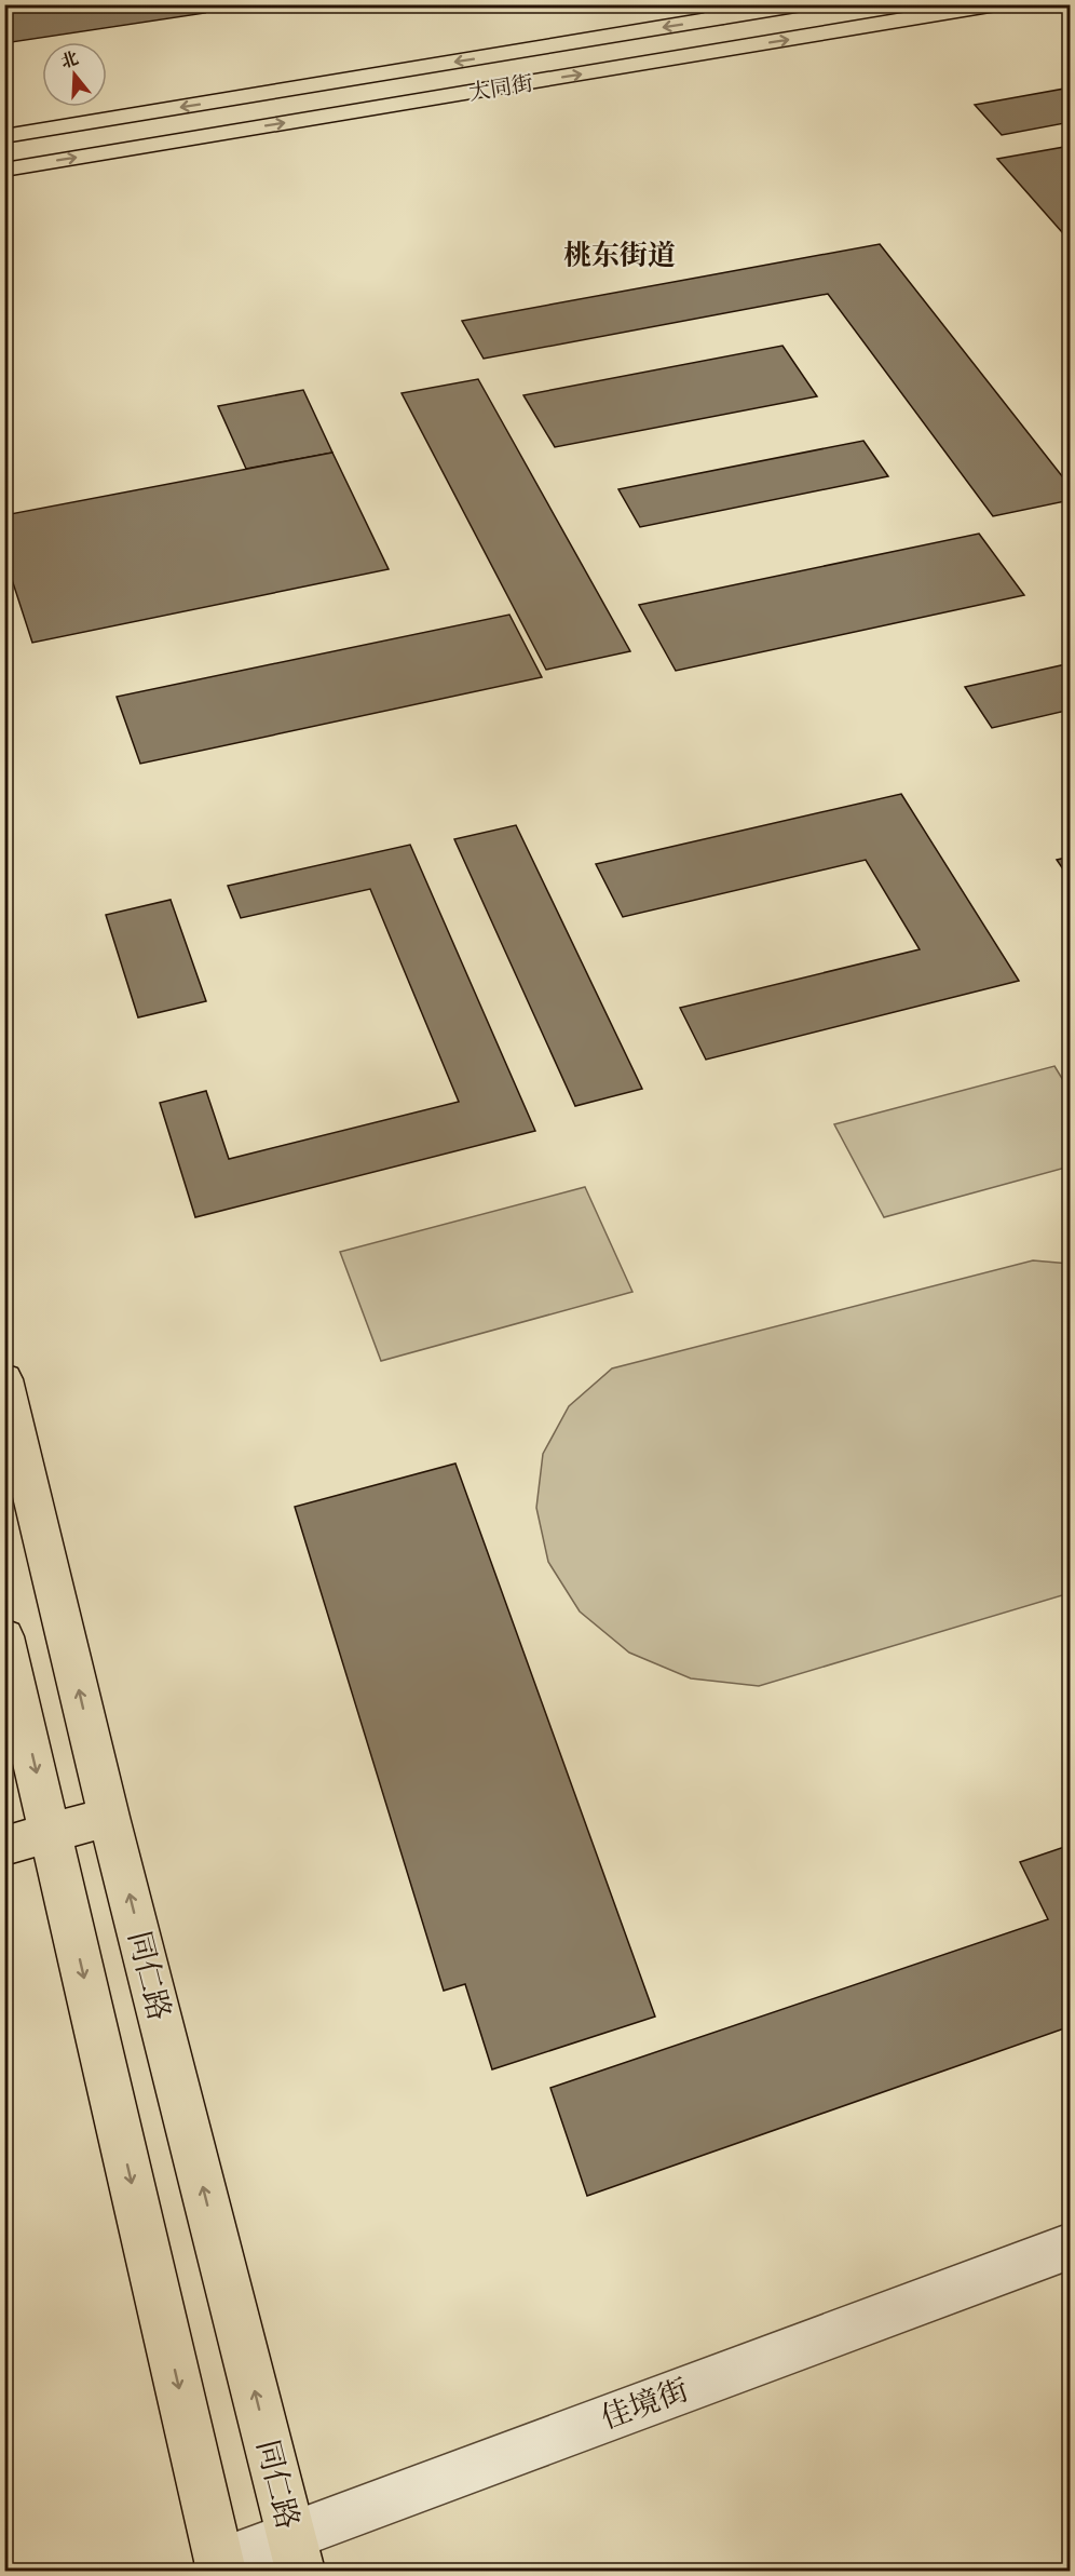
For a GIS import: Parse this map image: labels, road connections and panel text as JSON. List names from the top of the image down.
{
  "streets": {
    "main road": ["大同街", "同仁路"],
    "street": ["佳境街"]
  },
  "crossings": [
    ["同仁路", "佳境街"]
  ],
  "districts": ["桃东街道"],
  "north": "top"
}
